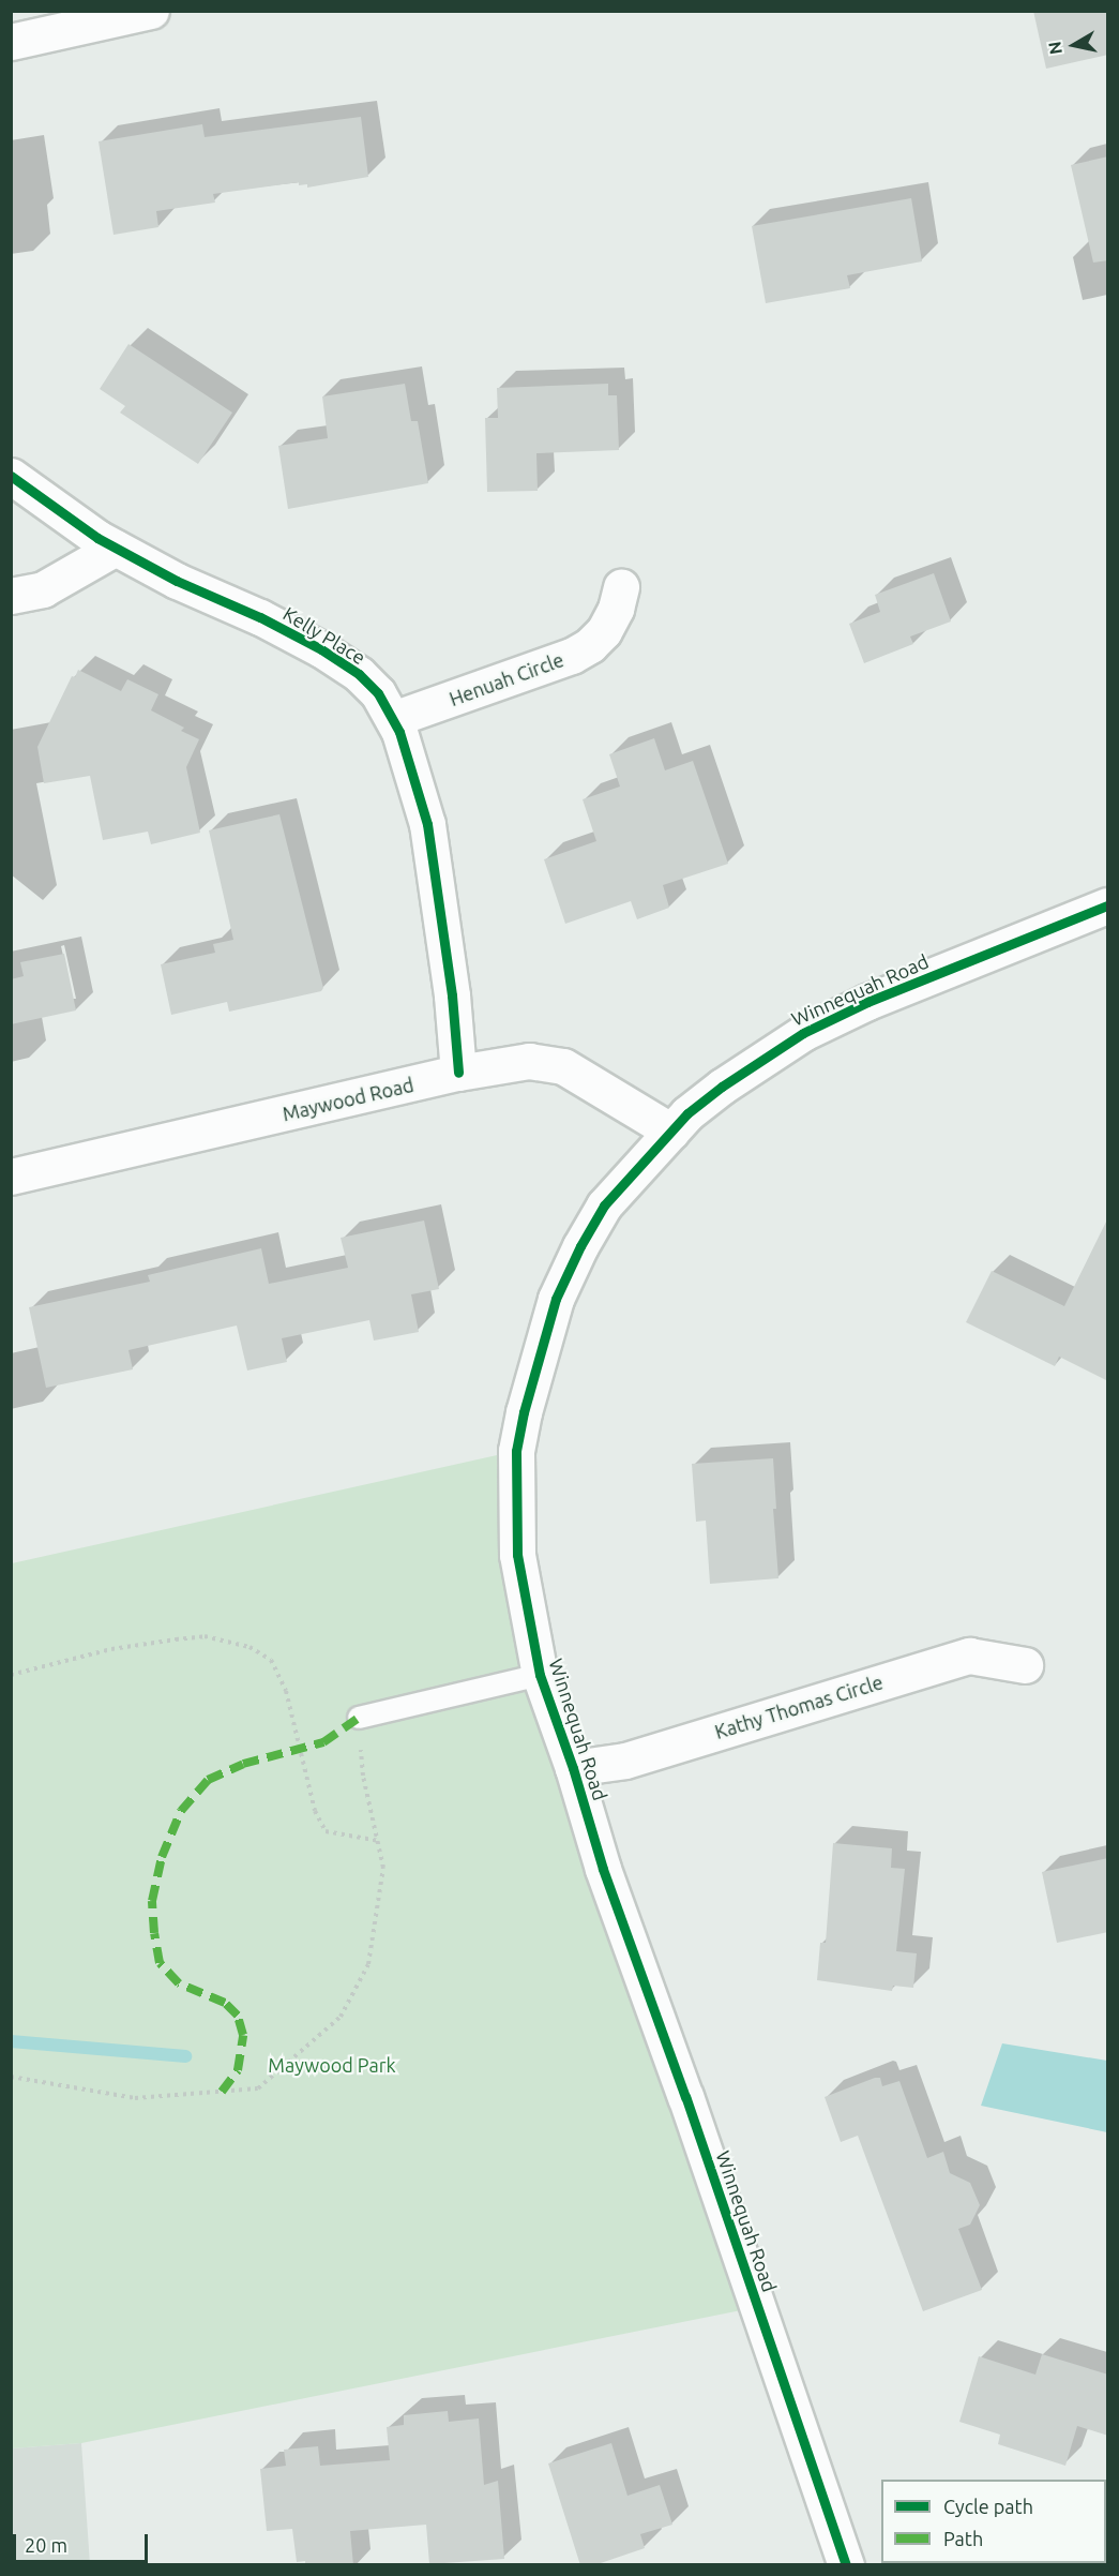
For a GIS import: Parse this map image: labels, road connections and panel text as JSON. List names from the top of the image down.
{
  "streets": {
    "street": [
      "Kelly Place",
      "Henuah Circle",
      "Winnequah Road",
      "Maywood Road",
      "Kathy Thomas Circle"
    ]
  },
  "crossings": [
    ["Kelly Place", "Henuah Circle"],
    ["Kelly Place", "Maywood Road"],
    ["Winnequah Road", "Maywood Road"],
    ["Winnequah Road", "Kathy Thomas Circle"]
  ],
  "parks": ["Maywood Park"],
  "legend": ["Cycle path", "Path"],
  "scale_bar": "20 m",
  "north": "left"
}
